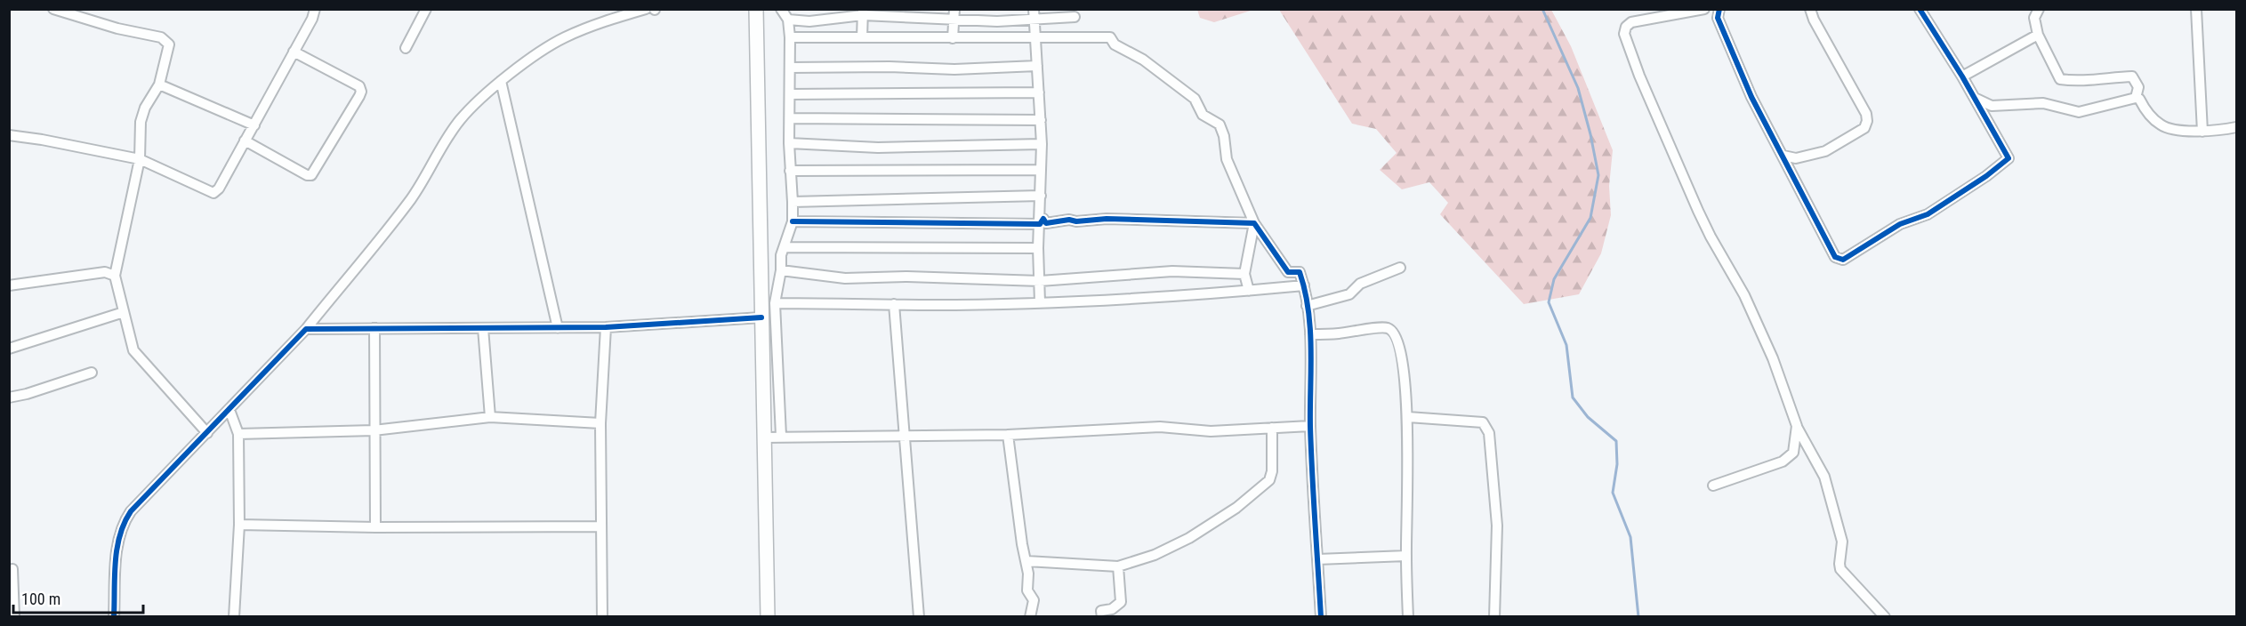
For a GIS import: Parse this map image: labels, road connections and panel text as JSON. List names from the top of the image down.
{
  "scale_bar": "100 m"
}
